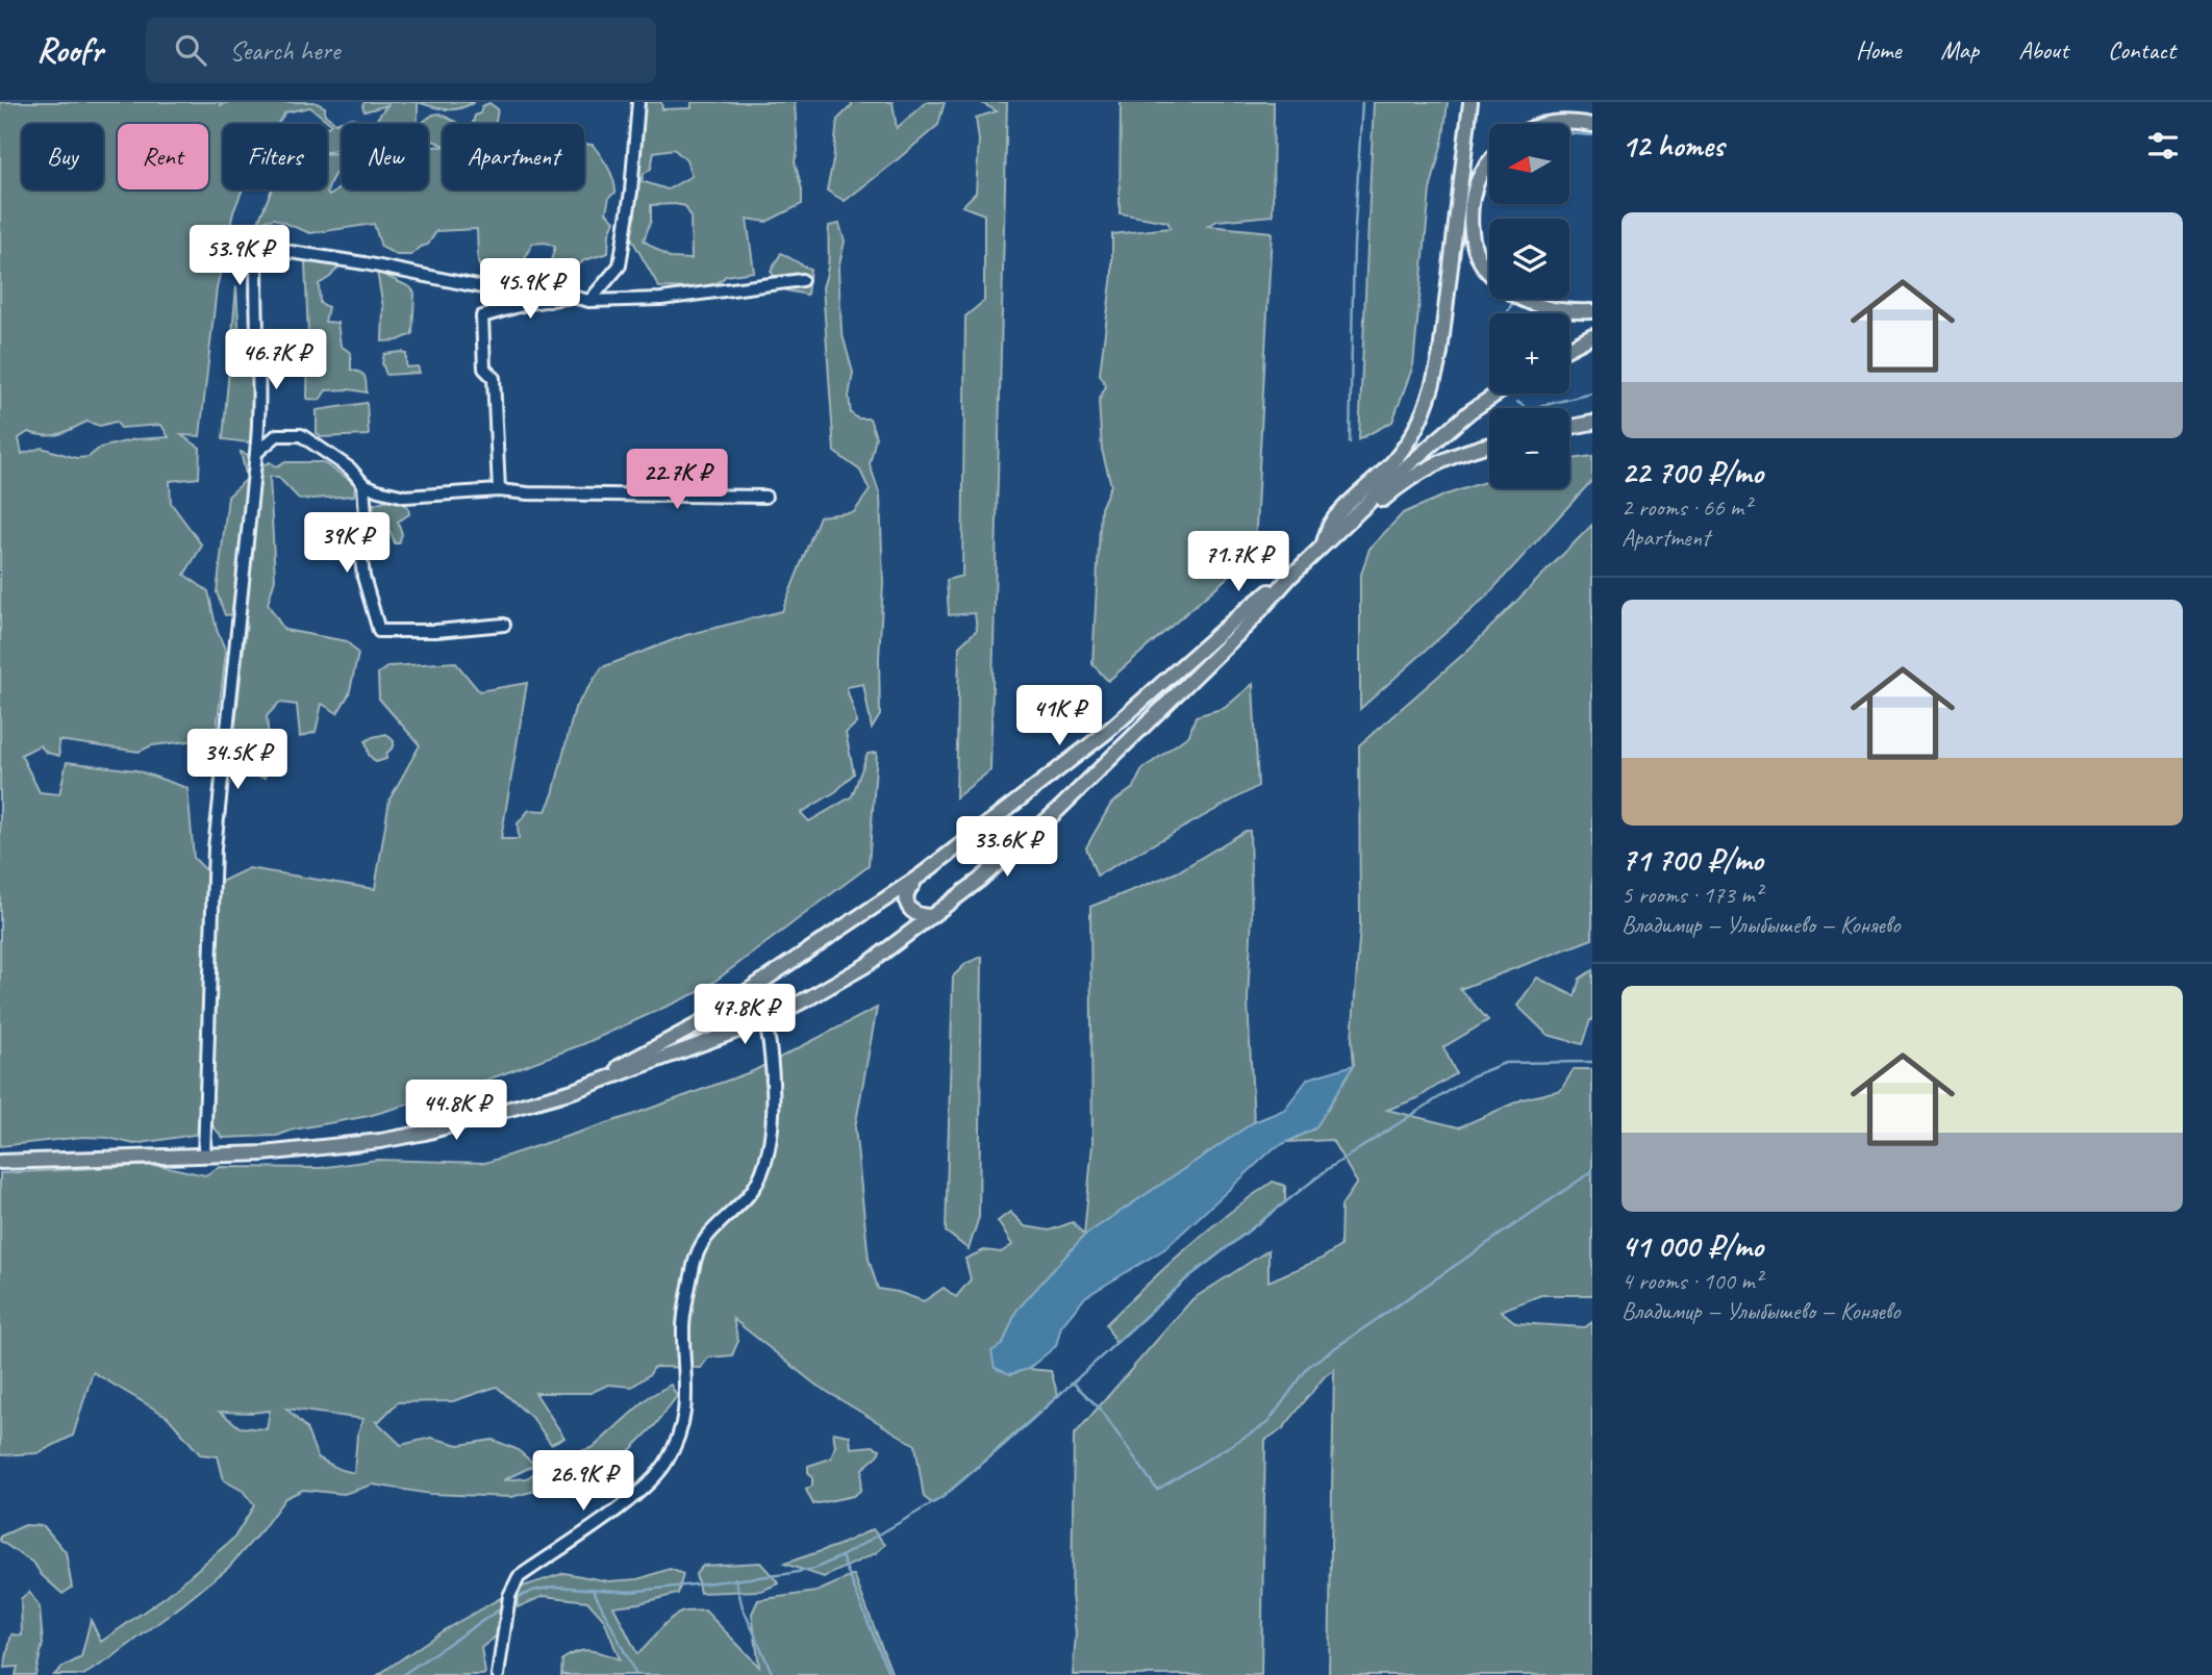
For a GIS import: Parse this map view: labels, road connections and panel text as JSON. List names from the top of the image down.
{
  "north": "left",
  "page": {
    "header": "Roofr",
    "search": "Search here",
    "nav": [
      "Home",
      "Map",
      "About",
      "Contact"
    ],
    "heading": "12 homes",
    "map_buttons": ["+", "−"],
    "chip": [
      "Buy",
      "Rent",
      "Filters",
      "New",
      "Apartment"
    ],
    "list": [
      {
        "name": "22 700 ₽/mo",
        "note": "2 rooms · 66 m² · Apartment"
      },
      {
        "name": "71 700 ₽/mo",
        "note": "5 rooms · 173 m² · Владимир — Улыбышево — Коняево"
      },
      {
        "name": "41 000 ₽/mo",
        "note": "4 rooms · 100 m² · Владимир — Улыбышево — Коняево"
      }
    ],
    "price": [
      "53.9K ₽",
      "45.9K ₽",
      "46.7K ₽",
      "22.7K ₽",
      "39K ₽",
      "71.7K ₽",
      "41K ₽",
      "34.5K ₽",
      "33.6K ₽",
      "47.8K ₽",
      "44.8K ₽",
      "26.9K ₽"
    ]
  }
}
